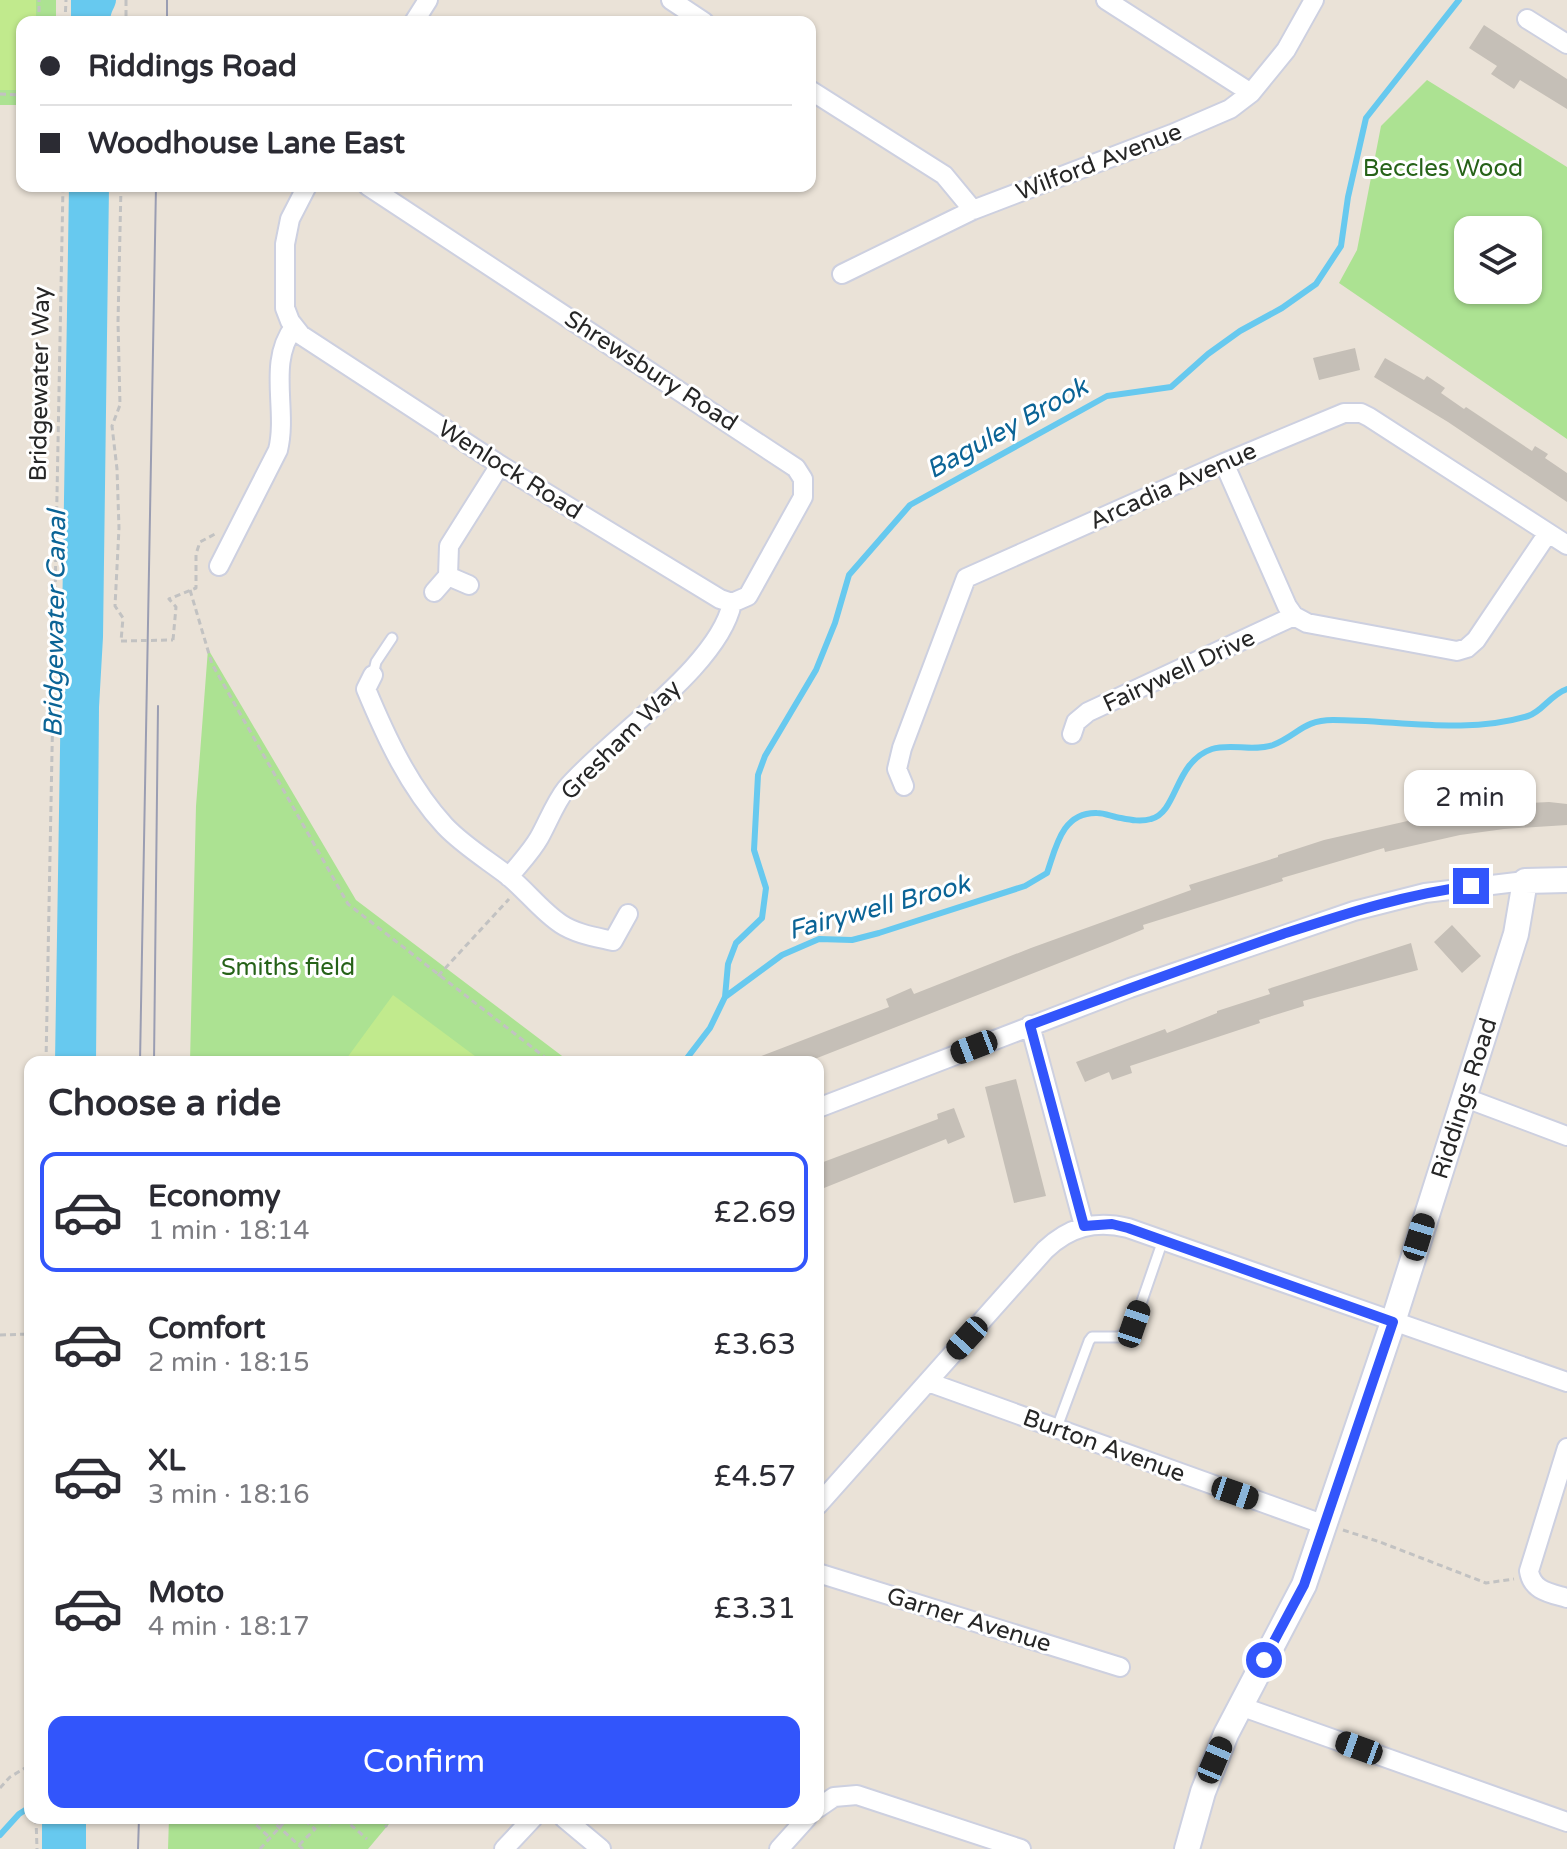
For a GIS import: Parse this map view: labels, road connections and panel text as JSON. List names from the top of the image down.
{
  "streets": {
    "street": [
      "Wilford Avenue",
      "Shrewsbury Road",
      "Wenlock Road",
      "Arcadia Avenue",
      "Fairywell Drive",
      "Gresham Way",
      "Riddings Road",
      "Burton Avenue",
      "Garner Avenue"
    ],
    "path": ["Bridgewater Way"]
  },
  "crossings": [
    ["Shrewsbury Road", "Wenlock Road"],
    ["Shrewsbury Road", "Gresham Way"],
    ["Wenlock Road", "Gresham Way"],
    ["Riddings Road", "Burton Avenue"]
  ],
  "water": ["Baguley Brook", "Bridgewater Canal", "Fairywell Brook"],
  "parks": ["Beccles Wood", "Smiths field"],
  "page": {
    "banner": ["Riddings Road", "Woodhouse Lane East"],
    "bubble": "2 min",
    "heading": "Choose a ride",
    "list": [
      {
        "name": "Economy",
        "note": "1 min · 18:14",
        "value": "£2.69"
      },
      {
        "name": "Comfort",
        "note": "2 min · 18:15",
        "value": "£3.63"
      },
      {
        "name": "XL",
        "note": "3 min · 18:16",
        "value": "£4.57"
      },
      {
        "name": "Moto",
        "note": "4 min · 18:17",
        "value": "£3.31"
      }
    ],
    "buttons": "Confirm"
  }
}
